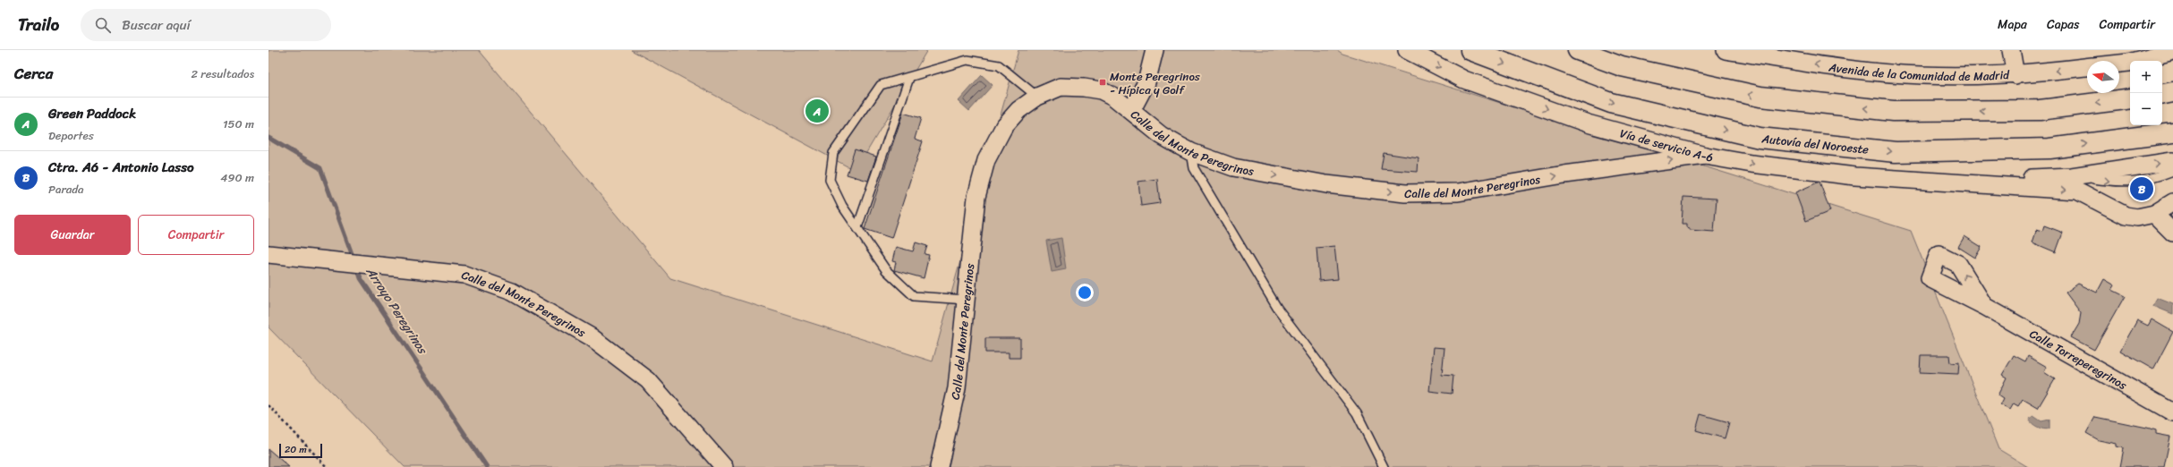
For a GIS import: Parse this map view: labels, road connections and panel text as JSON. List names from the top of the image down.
{
  "streets": {
    "highway": ["Autovía del Noroeste"],
    "street": [
      "Avenida de la Comunidad de Madrid",
      "Calle del Monte Peregrinos",
      "Vía de servicio A-6",
      "Calle Torreperegrinos"
    ]
  },
  "crossings": [
    ["Calle del Monte Peregrinos", "Vía de servicio A-6"]
  ],
  "one_way": ["Vía de servicio A-6"],
  "water": ["Arroyo Peregrinos"],
  "places": {
    "transit": ["Monte Peregrinos - Hípica y Golf"]
  },
  "scale_bar": "20 m",
  "north": "left",
  "page": {
    "header": "Trailo",
    "search": "Buscar aquí",
    "nav": ["Mapa", "Capas", "Compartir"],
    "heading": ["Cerca", "2 resultados"],
    "map_buttons": ["+", "−"],
    "list": [
      {
        "mark": "A",
        "name": "Green Paddock",
        "note": "Deportes",
        "value": "150 m"
      },
      {
        "mark": "B",
        "name": "Ctra. A6 - Antonio Lasso",
        "note": "Parada",
        "value": "490 m"
      }
    ],
    "pins": ["A", "B"],
    "buttons": ["Guardar", "Compartir"],
    "scale": "20 m"
  }
}
